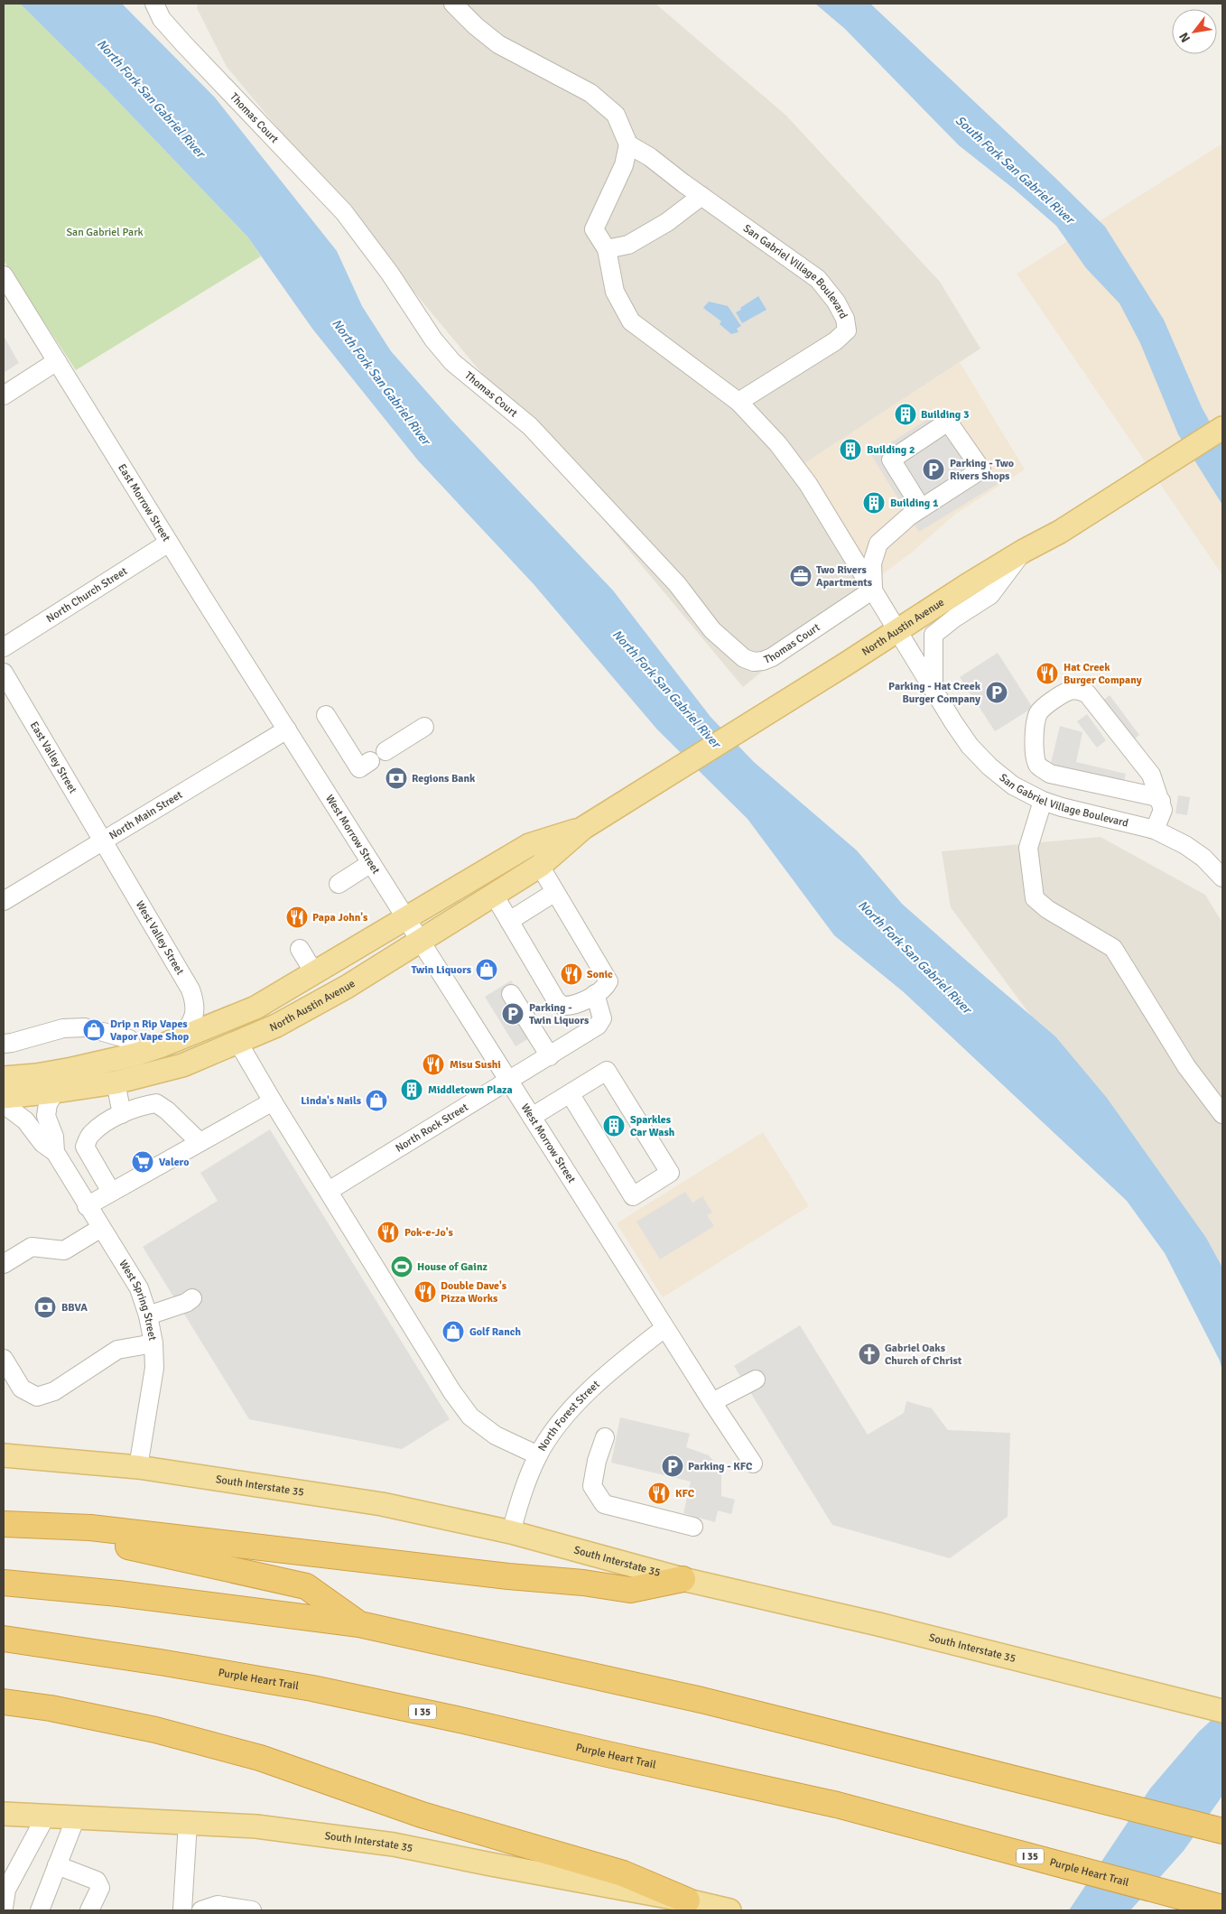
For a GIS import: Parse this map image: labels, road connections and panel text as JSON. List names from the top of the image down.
{
  "streets": {
    "highway": ["Purple Heart Trail", "I 35"],
    "main road": ["North Austin Avenue", "South Interstate 35"],
    "street": [
      "Thomas Court",
      "San Gabriel Village Boulevard",
      "East Morrow Street",
      "North Church Street",
      "East Valley Street",
      "North Main Street",
      "West Morrow Street",
      "West Valley Street",
      "North Rock Street",
      "West Spring Street",
      "North Forest Street"
    ]
  },
  "crossings": [
    ["Thomas Court", "San Gabriel Village Boulevard"],
    ["San Gabriel Village Boulevard", "North Austin Avenue"],
    ["East Morrow Street", "North Church Street"],
    ["East Morrow Street", "North Main Street"],
    ["East Morrow Street", "West Morrow Street"],
    ["North Austin Avenue", "West Morrow Street"],
    ["North Austin Avenue", "West Valley Street"],
    ["North Austin Avenue", "West Spring Street"],
    ["East Valley Street", "North Main Street"],
    ["East Valley Street", "West Valley Street"],
    ["North Main Street", "West Morrow Street"],
    ["North Main Street", "West Valley Street"],
    ["West Morrow Street", "North Rock Street"],
    ["West Morrow Street", "North Forest Street"],
    ["West Spring Street", "South Interstate 35"],
    ["North Forest Street", "South Interstate 35"]
  ],
  "water": ["North Fork San Gabriel River", "South Fork San Gabriel River"],
  "parks": ["San Gabriel Park"],
  "places": {
    "building": [
      "Building 3",
      "Building 2",
      "Building 1",
      "Middletown Plaza",
      "Sparkles Car Wash"
    ],
    "parking": [
      "Parking - Two Rivers Shops",
      "Parking - Hat Creek Burger Company",
      "Parking - Twin Liquors",
      "Parking - KFC"
    ],
    "office": ["Two Rivers Apartments"],
    "restaurant": [
      "Hat Creek Burger Company",
      "Papa John's",
      "Sonic",
      "Misu Sushi",
      "Pok-e-Jo's",
      "Double Dave's Pizza Works",
      "KFC"
    ],
    "bank": ["Regions Bank", "BBVA"],
    "shop": [
      "Twin Liquors",
      "Drip n Rip Vapes Vapor Vape Shop",
      "Linda's Nails",
      "Golf Ranch"
    ],
    "supermarket": ["Valero"],
    "sports": ["House of Gainz"],
    "church": ["Gabriel Oaks Church of Christ"]
  },
  "north": "bottom left"
}
